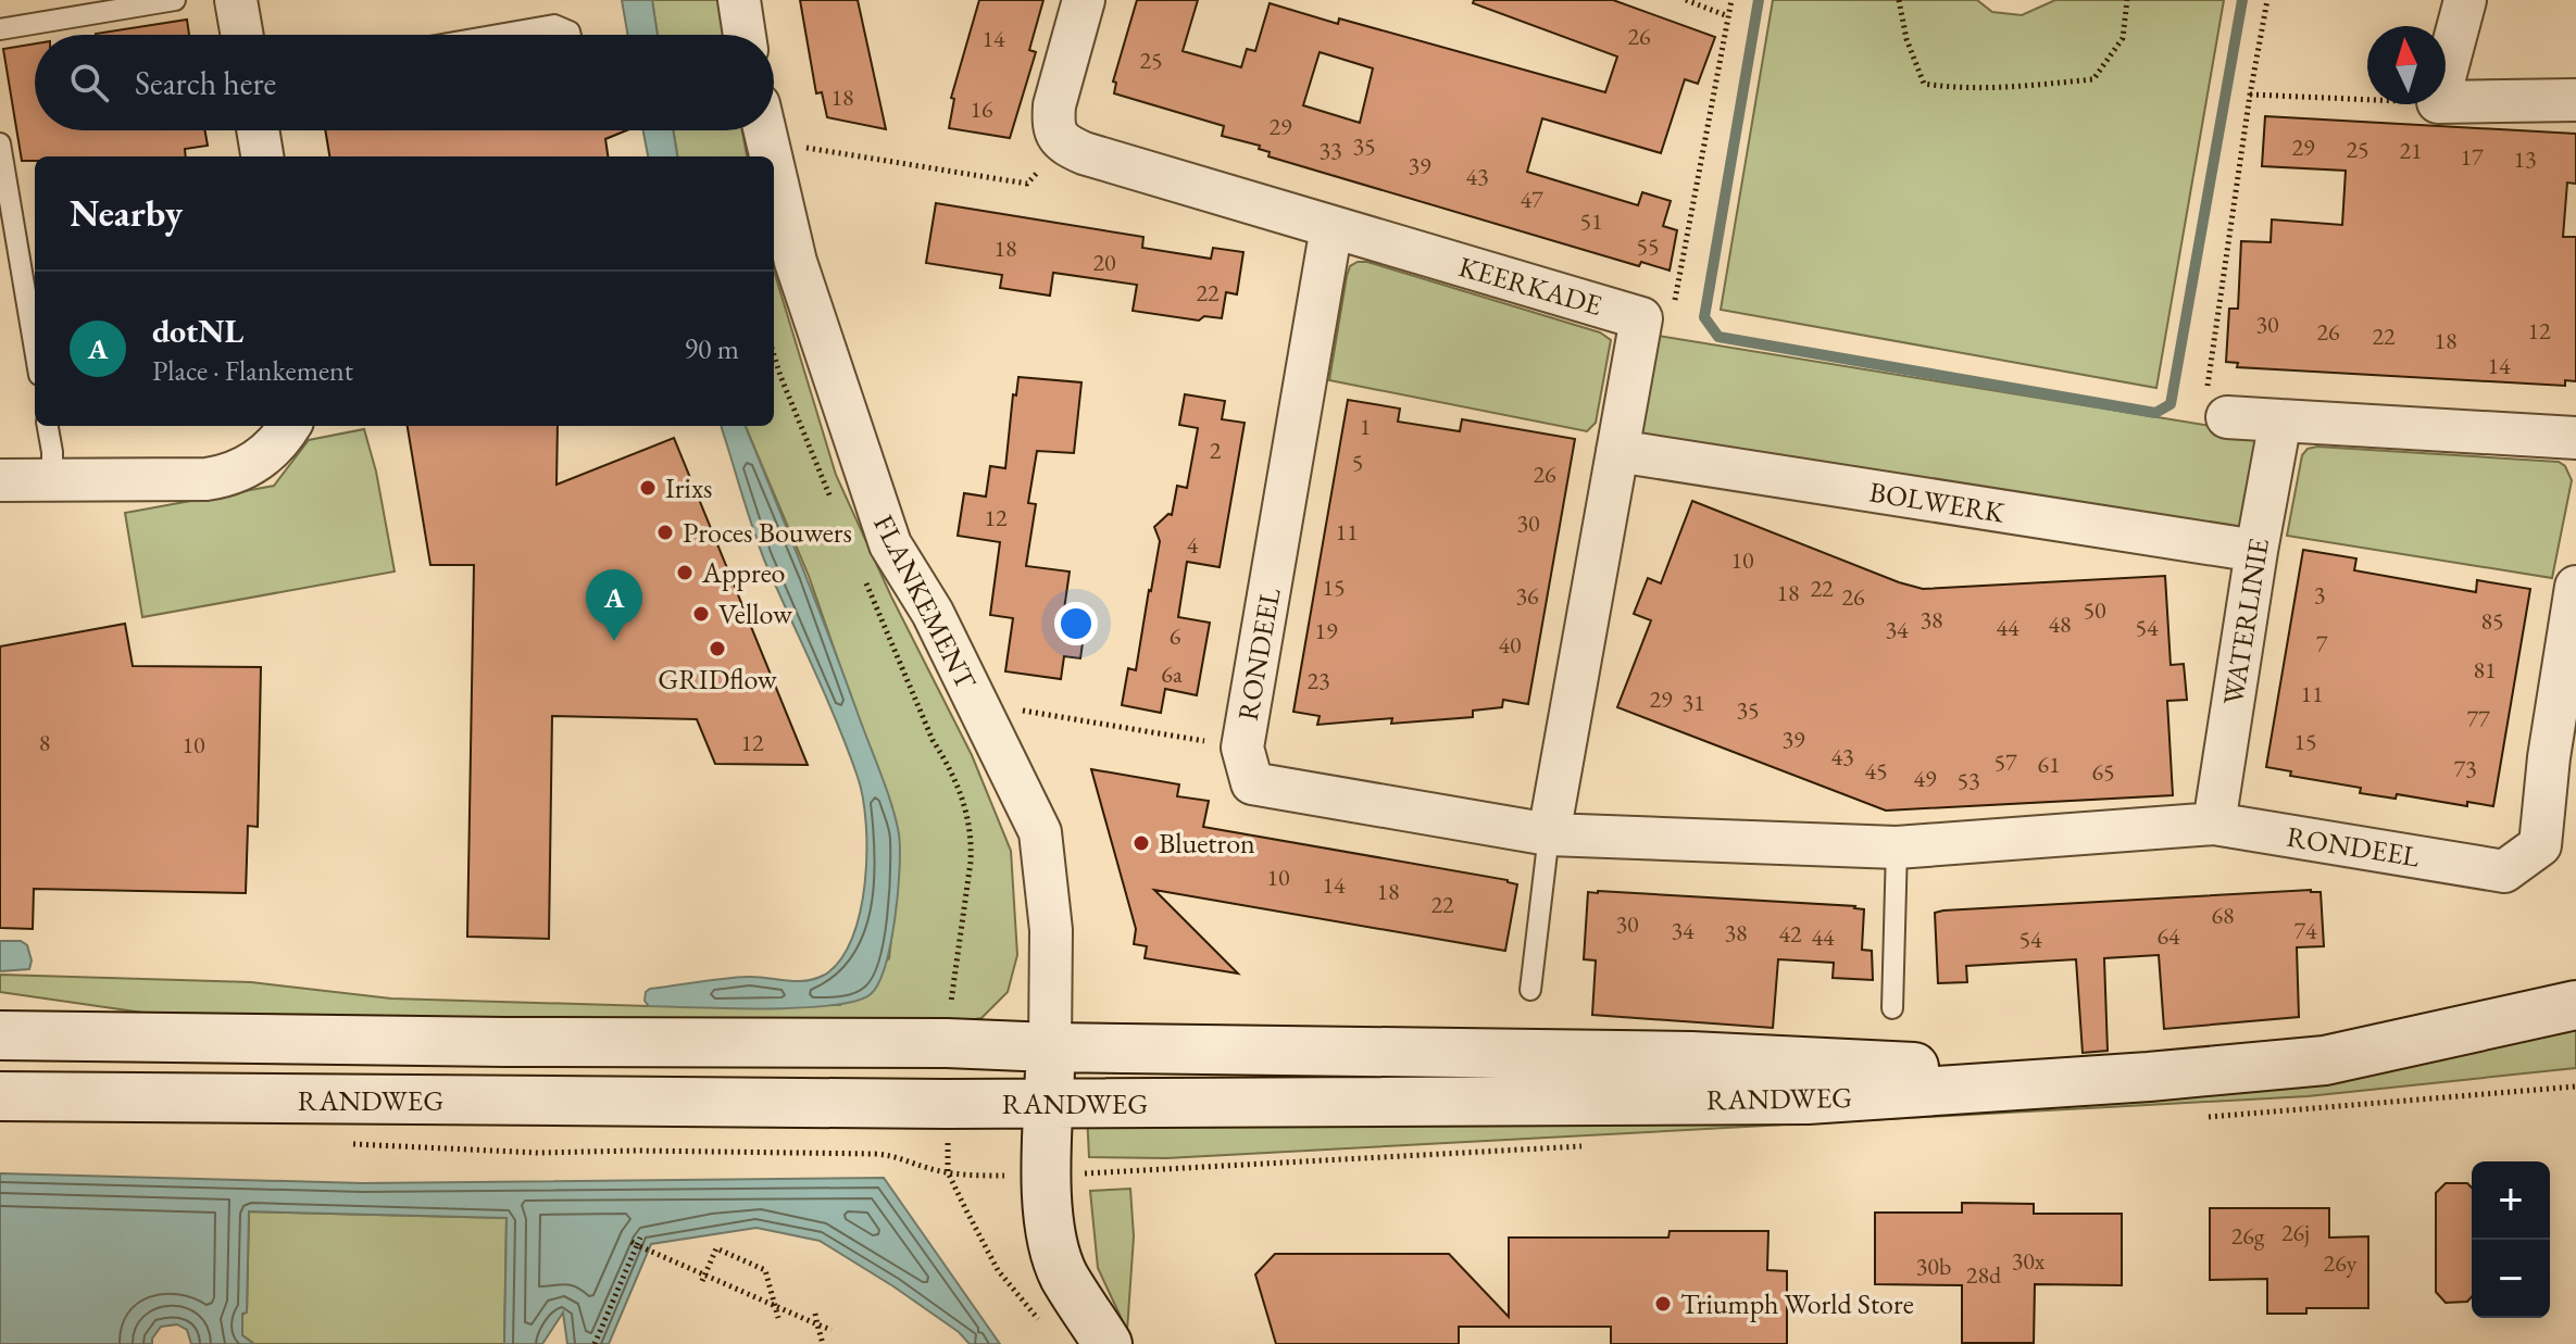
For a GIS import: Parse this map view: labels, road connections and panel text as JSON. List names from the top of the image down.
{
  "streets": {
    "main road": ["RANDWEG"],
    "street": [
      "KEERKADE",
      "BOLWERK",
      "FLANKEMENT",
      "WATERLINIE",
      "RONDEEL"
    ]
  },
  "crossings": [
    ["KEERKADE", "BOLWERK"],
    ["KEERKADE", "RONDEEL"],
    ["BOLWERK", "WATERLINIE"],
    ["FLANKEMENT", "RANDWEG"],
    ["WATERLINIE", "RONDEEL"]
  ],
  "places": [
    "Irixs",
    "Proces Bouwers",
    "Appreo",
    "Vellow",
    "GRIDflow",
    "Bluetron",
    "Triumph World Store"
  ],
  "house_numbers": [
    "26",
    "14",
    "25",
    "18",
    "16",
    "29",
    "35",
    "29",
    "25",
    "33",
    "21",
    "17",
    "13",
    "39",
    "43",
    "47",
    "51",
    "55",
    "18",
    "20",
    "22",
    "30",
    "12",
    "26",
    "22",
    "18",
    "14",
    "1",
    "2",
    "5",
    "26",
    "12",
    "30",
    "11",
    "4",
    "10",
    "15",
    "22",
    "18",
    "3",
    "36",
    "26",
    "50",
    "38",
    "85",
    "48",
    "44",
    "54",
    "34",
    "19",
    "6",
    "7",
    "40",
    "81",
    "6a",
    "23",
    "11",
    "29",
    "31",
    "35",
    "77",
    "39",
    "15",
    "8",
    "12",
    "10",
    "43",
    "57",
    "61",
    "73",
    "45",
    "65",
    "49",
    "53",
    "10",
    "14",
    "18",
    "22",
    "68",
    "30",
    "34",
    "74",
    "38",
    "42",
    "64",
    "44",
    "54",
    "26j",
    "26g",
    "30x",
    "26y",
    "30b",
    "28d"
  ],
  "north": "top",
  "page": {
    "search": "Search here",
    "heading": "Nearby",
    "list": [
      {
        "mark": "A",
        "name": "dotNL",
        "note": "Place · Flankement",
        "value": "90 m"
      }
    ],
    "pins": "A",
    "map_buttons": ["+", "−"]
  }
}
